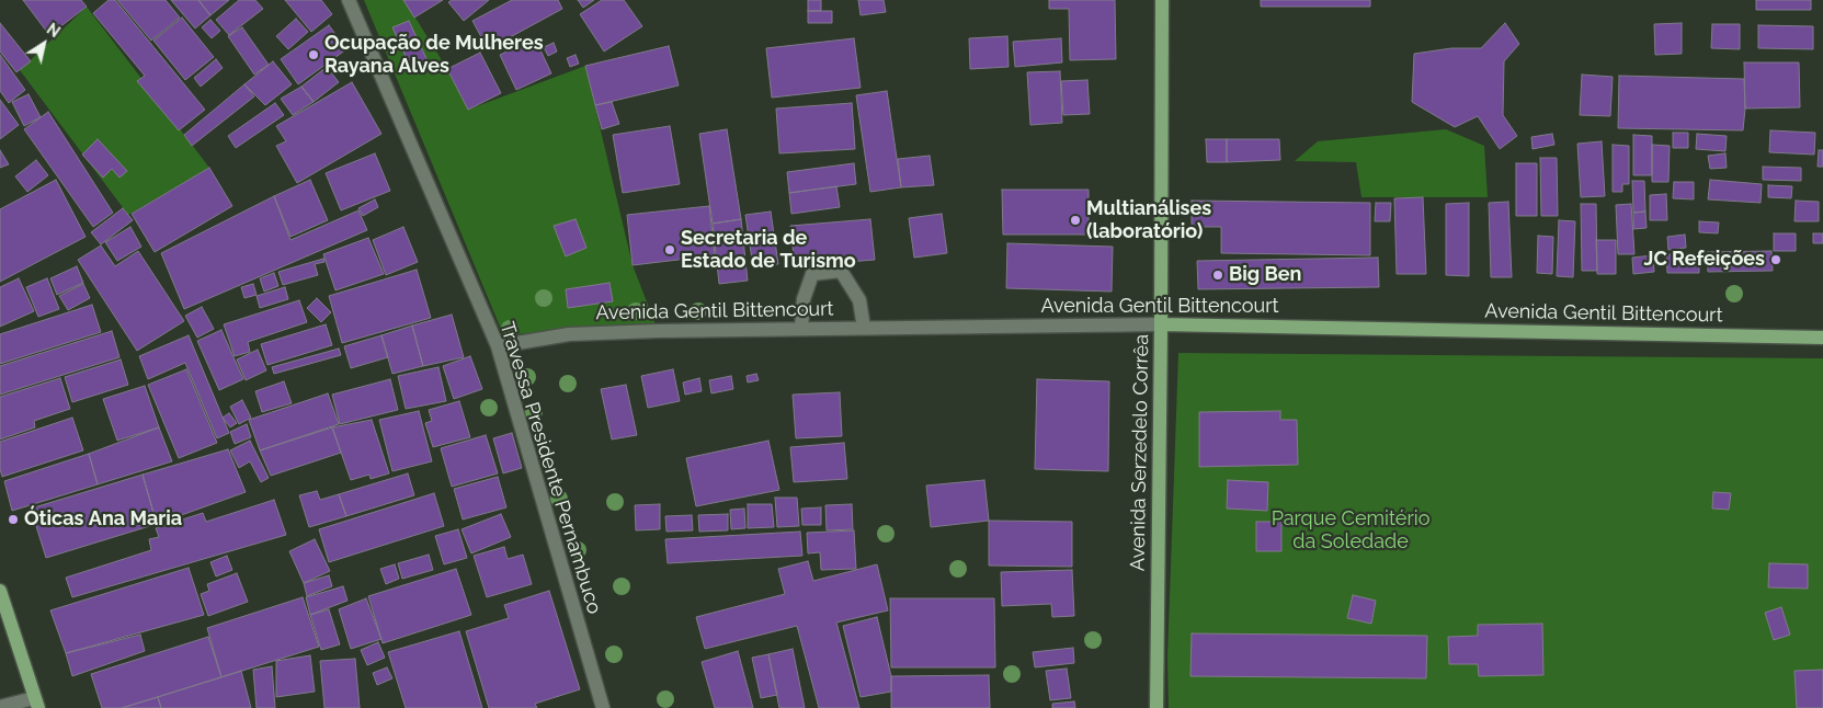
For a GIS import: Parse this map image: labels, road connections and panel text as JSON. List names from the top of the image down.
{
  "streets": {
    "main road": ["Avenida Gentil Bittencourt", "Avenida Serzedelo Corrêa"],
    "street": ["Travessa Presidente Pernambuco"]
  },
  "crossings": [
    ["Avenida Gentil Bittencourt", "Avenida Serzedelo Corrêa"],
    ["Avenida Gentil Bittencourt", "Travessa Presidente Pernambuco"]
  ],
  "parks": ["Parque Cemitério da Soledade"],
  "places": [
    "Ocupação de Mulheres Rayana Alves",
    "Multianálises (laboratório)",
    "Secretaria de Estado de Turismo",
    "JC Refeições",
    "Big Ben",
    "Óticas Ana Maria"
  ],
  "north": "top right"
}
